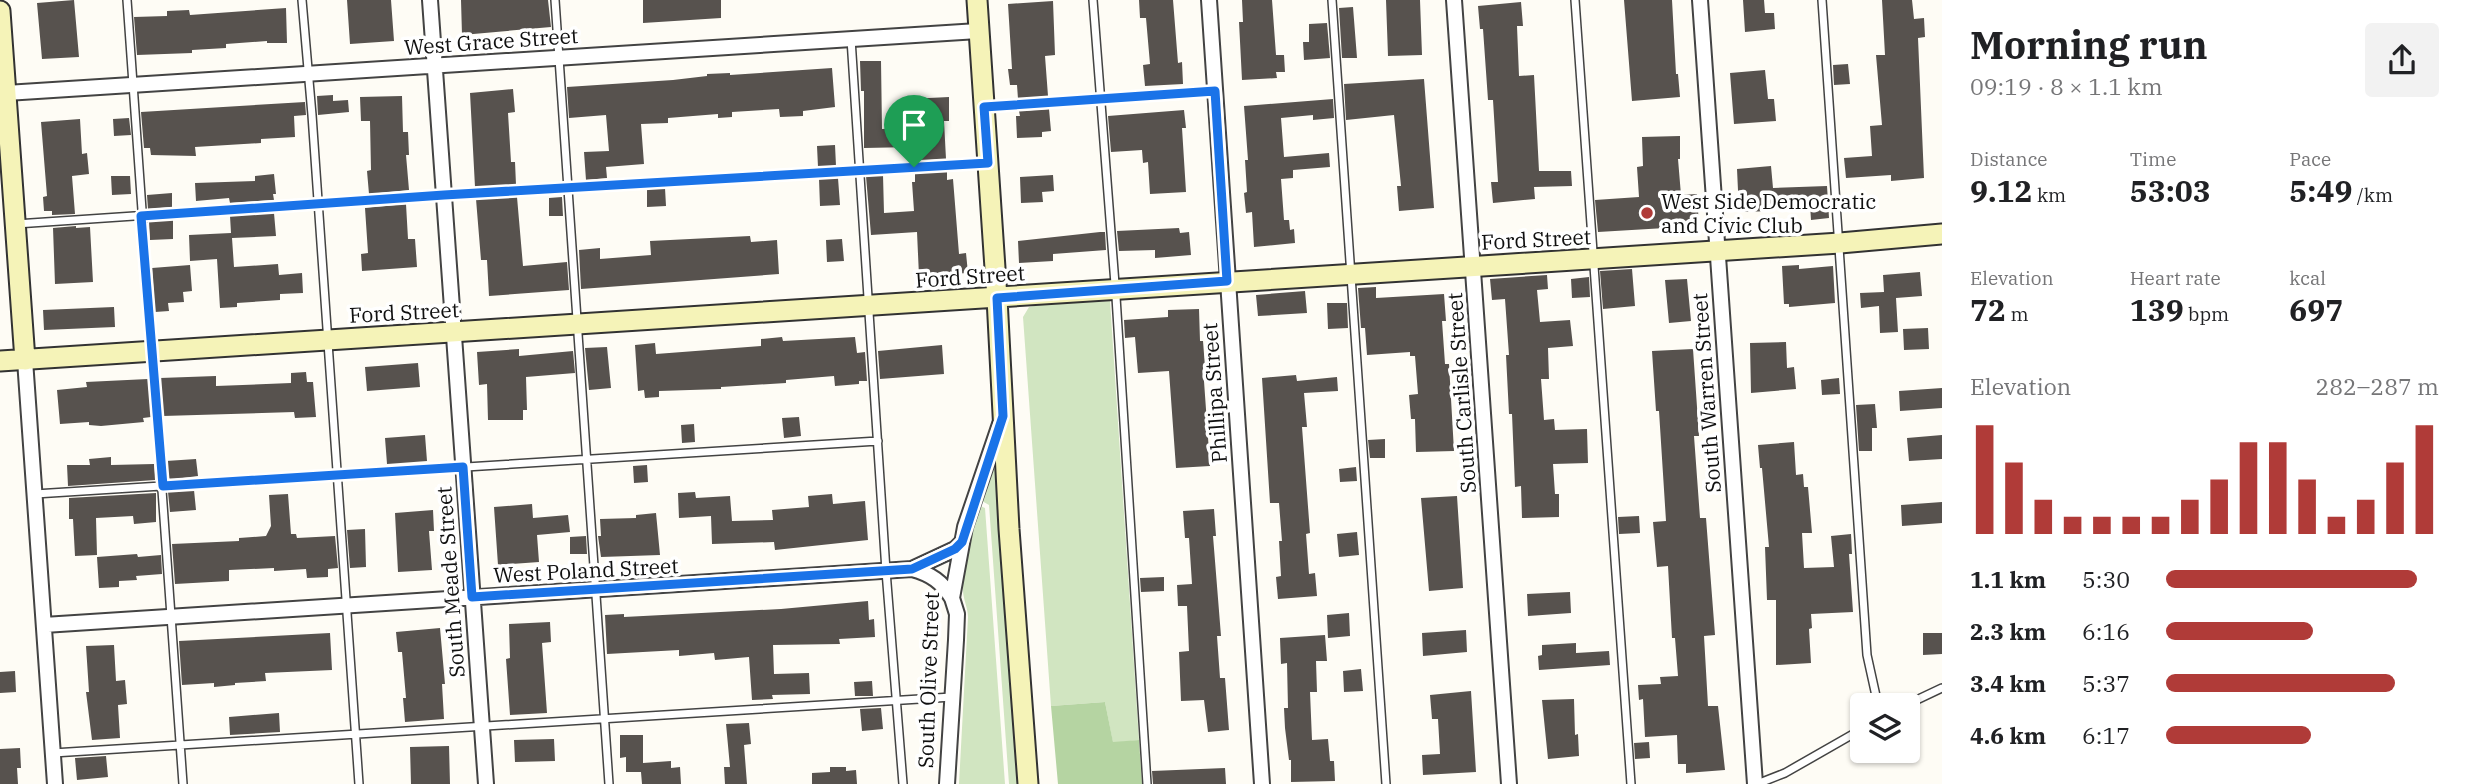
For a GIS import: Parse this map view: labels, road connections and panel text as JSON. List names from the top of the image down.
{
  "streets": {
    "street": [
      "West Grace Street",
      "Ford Street",
      "Phillipa Street",
      "South Carlisle Street",
      "South Warren Street",
      "West Poland Street",
      "South Meade Street",
      "South Olive Street"
    ]
  },
  "crossings": [
    ["West Grace Street", "South Meade Street"],
    ["West Grace Street", "South Olive Street"],
    ["Ford Street", "Phillipa Street"],
    ["Ford Street", "South Carlisle Street"],
    ["Ford Street", "South Warren Street"],
    ["Ford Street", "South Meade Street"],
    ["Ford Street", "South Olive Street"],
    ["West Poland Street", "South Meade Street"]
  ],
  "places": ["West Side Democratic and Civic Club"],
  "page": {
    "heading": ["Morning run", "09:19 · 8 × 1.1 km"],
    "stats": [
      ["Distance", "9.12 km"],
      ["Time", "53:03"],
      ["Pace", "5:49 /km"],
      ["Elevation", "72 m"],
      ["Heart rate", "139 bpm"],
      ["kcal", "697"]
    ],
    "chart": ["Elevation", "282–287 m"],
    "list": [
      {
        "name": "1.1 km",
        "note": "5:30"
      },
      {
        "name": "2.3 km",
        "note": "6:16"
      },
      {
        "name": "3.4 km",
        "note": "5:37"
      },
      {
        "name": "4.6 km",
        "note": "6:17"
      }
    ]
  }
}
